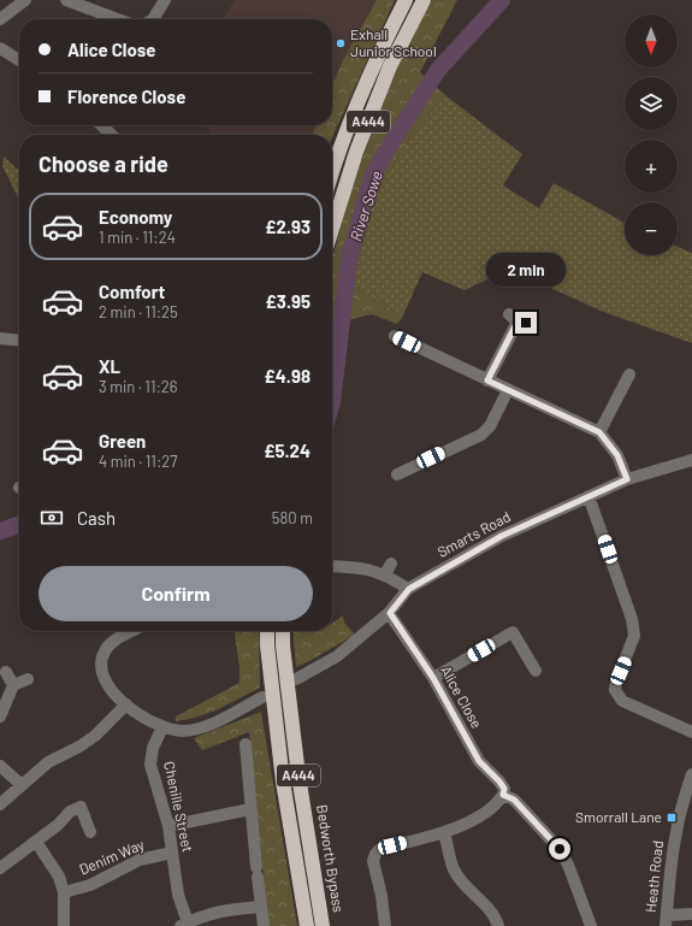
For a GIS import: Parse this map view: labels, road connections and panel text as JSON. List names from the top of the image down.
{
  "streets": {
    "highway": ["A444", "Bedworth Bypass"],
    "street": [
      "Smarts Road",
      "Alice Close",
      "Chenille Street",
      "Denim Way",
      "Heath Road"
    ]
  },
  "crossings": [
    ["Smarts Road", "Alice Close"],
    ["Chenille Street", "Denim Way"]
  ],
  "water": ["River Sowe"],
  "places": {
    "other": ["Exhall Junior School"],
    "transit": ["Smorrall Lane"]
  },
  "north": "bottom",
  "page": {
    "map_buttons": ["+", "−"],
    "banner": ["Alice Close", "Florence Close"],
    "heading": "Choose a ride",
    "list": [
      {
        "name": "Economy",
        "note": "1 min · 11:24",
        "value": "£2.93"
      },
      {
        "name": "Comfort",
        "note": "2 min · 11:25",
        "value": "£3.95"
      },
      {
        "name": "XL",
        "note": "3 min · 11:26",
        "value": "£4.98"
      },
      {
        "name": "Green",
        "note": "4 min · 11:27",
        "value": "£5.24"
      }
    ],
    "bubble": "2 min",
    "pay": ["Cash", "580 m"],
    "buttons": "Confirm"
  }
}
